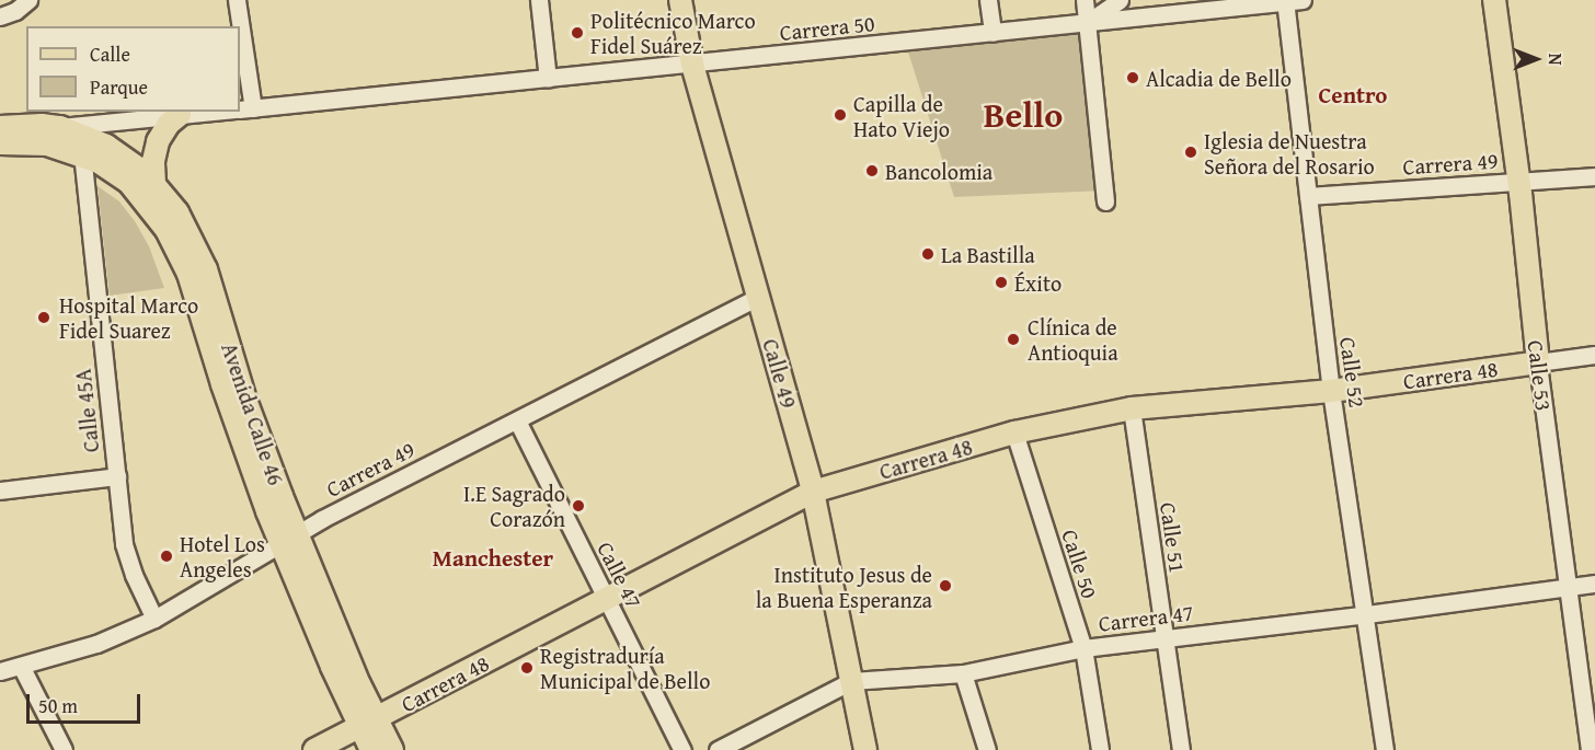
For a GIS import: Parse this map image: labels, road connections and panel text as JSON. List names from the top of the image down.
{
  "streets": {
    "main road": [
      "Calle 49",
      "Carrera 48",
      "Calle 53",
      "Avenida Calle 46"
    ],
    "street": [
      "Carrera 50",
      "Carrera 49",
      "Calle 52",
      "Calle 45A",
      "Calle 51",
      "Calle 50",
      "Calle 47",
      "Carrera 47"
    ]
  },
  "crossings": [
    ["Carrera 50", "Calle 52"],
    ["Carrera 50", "Calle 49"],
    ["Carrera 50", "Avenida Calle 46"],
    ["Carrera 49", "Calle 52"],
    ["Carrera 49", "Calle 49"],
    ["Carrera 49", "Calle 53"],
    ["Carrera 49", "Calle 45A"],
    ["Carrera 49", "Avenida Calle 46"],
    ["Carrera 49", "Calle 47"],
    ["Calle 52", "Carrera 48"],
    ["Calle 52", "Carrera 47"],
    ["Calle 49", "Carrera 48"],
    ["Calle 49", "Carrera 47"],
    ["Carrera 48", "Calle 53"],
    ["Carrera 48", "Avenida Calle 46"],
    ["Carrera 48", "Calle 51"],
    ["Carrera 48", "Calle 50"],
    ["Carrera 48", "Calle 47"],
    ["Calle 53", "Carrera 47"],
    ["Calle 45A", "Avenida Calle 46"],
    ["Calle 51", "Carrera 47"],
    ["Calle 50", "Carrera 47"]
  ],
  "districts": ["Centro", "Bello", "Manchester"],
  "places": [
    "Politécnico Marco Fidel Suárez",
    "Alcadia de Bello",
    "Capilla de Hato Viejo",
    "Iglesia de Nuestra Señora del Rosario",
    "Bancolomia",
    "La Bastilla",
    "Éxito",
    "Hospital Marco Fidel Suarez",
    "Clínica de Antioquia",
    "I.E Sagrado Corazón",
    "Hotel Los Angeles",
    "Instituto Jesus de la Buena Esperanza",
    "Registraduría Municipal de Bello"
  ],
  "legend": ["Calle", "Parque"],
  "scale_bar": "50 m",
  "north": "right"
}
